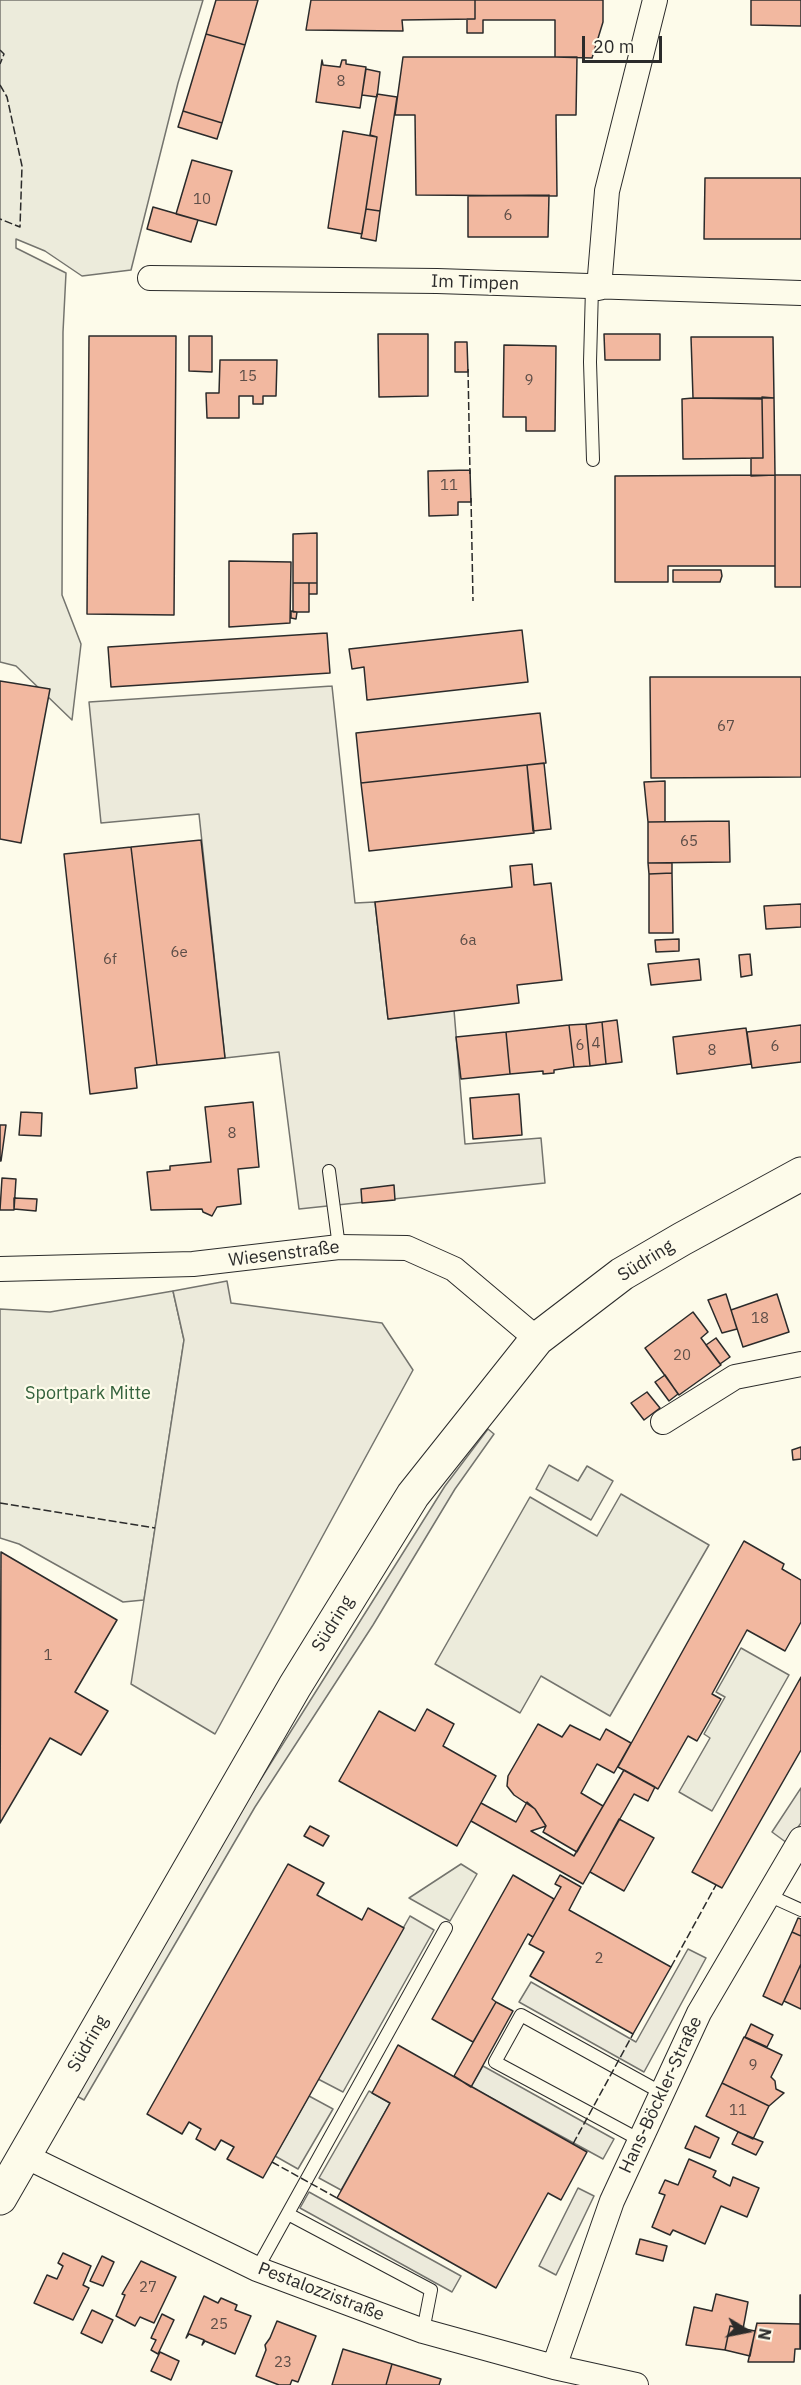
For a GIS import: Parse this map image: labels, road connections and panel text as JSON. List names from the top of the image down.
{
  "streets": {
    "main road": ["Südring"],
    "street": [
      "Im Timpen",
      "Wiesenstraße",
      "Hans-Böckler-Straße",
      "Pestalozzistraße"
    ]
  },
  "crossings": [
    ["Wiesenstraße", "Südring"],
    ["Südring", "Pestalozzistraße"],
    ["Hans-Böckler-Straße", "Pestalozzistraße"]
  ],
  "parks": ["Sportpark Mitte"],
  "house_numbers": [
    "8",
    "10",
    "6",
    "15",
    "9",
    "11",
    "67",
    "65",
    "6a",
    "6e",
    "6f",
    "4",
    "6",
    "6",
    "8",
    "8",
    "18",
    "20",
    "1",
    "2",
    "9",
    "11",
    "27",
    "25",
    "23"
  ],
  "scale_bar": "20 m",
  "north": "right"
}
